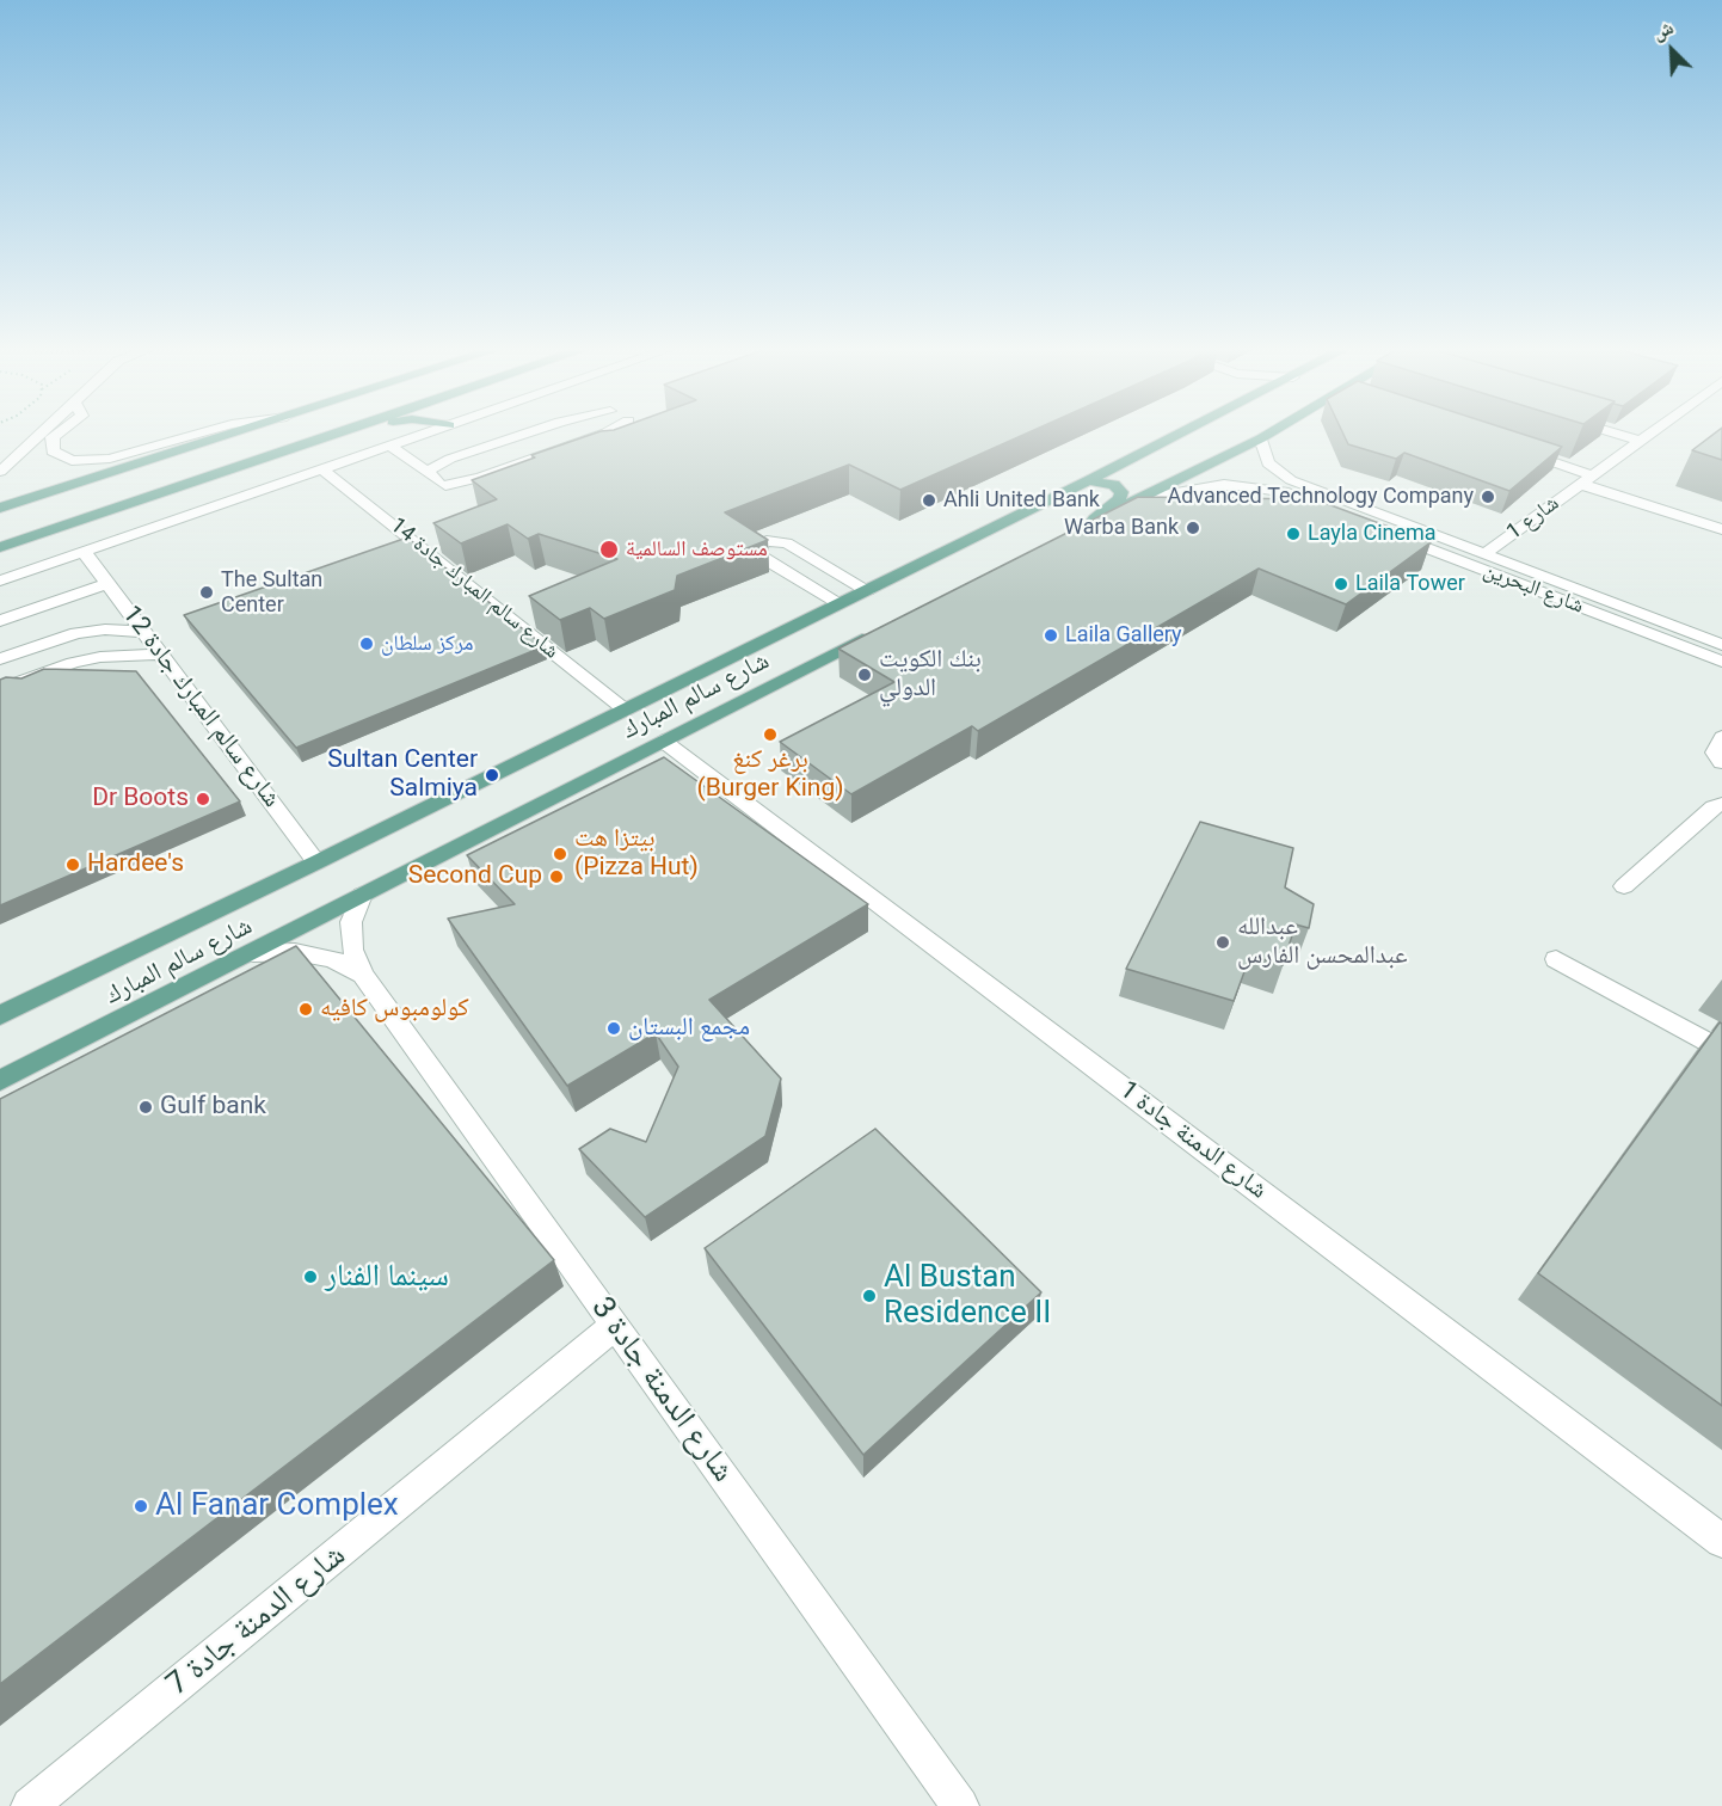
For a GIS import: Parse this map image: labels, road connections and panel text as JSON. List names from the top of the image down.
{
  "streets": {
    "main road": ["شارع سالم المبارك"],
    "street": [
      "شارع 1",
      "شارع سالم المبارك جادة 14",
      "شارع البحرين",
      "شارع سالم المبارك جادة 12",
      "شارع الدمنة جادة 1",
      "شارع الدمنة جادة 3",
      "شارع الدمنة جادة 7"
    ]
  },
  "crossings": [
    ["شارع 1", "شارع البحرين"],
    ["شارع سالم المبارك جادة 14", "شارع سالم المبارك"],
    ["شارع سالم المبارك", "شارع سالم المبارك جادة 12"],
    ["شارع سالم المبارك", "شارع الدمنة جادة 1"],
    ["شارع سالم المبارك", "شارع الدمنة جادة 3"],
    ["شارع الدمنة جادة 3", "شارع الدمنة جادة 7"]
  ],
  "places": [
    "Advanced Technology Company",
    "Ahli United Bank",
    "Warba Bank",
    "Layla Cinema",
    "مستوصف السالمية",
    "Laila Tower",
    "The Sultan Center",
    "Laila Gallery",
    "مركز سلطان",
    "بنك الكويت الدولي",
    "برغر كنغ (Burger King)",
    "Sultan Center Salmiya",
    "Dr Boots",
    "بيتزا هت (Pizza Hut)",
    "Hardee's",
    "Second Cup",
    "عبدالله عبدالمحسن الفارس",
    "كولومبوس كافيه",
    "مجمع البستان",
    "Gulf bank",
    "سينما الفنار",
    "Al Bustan Residence II",
    "Al Fanar Complex"
  ],
  "north": "top left"
}
